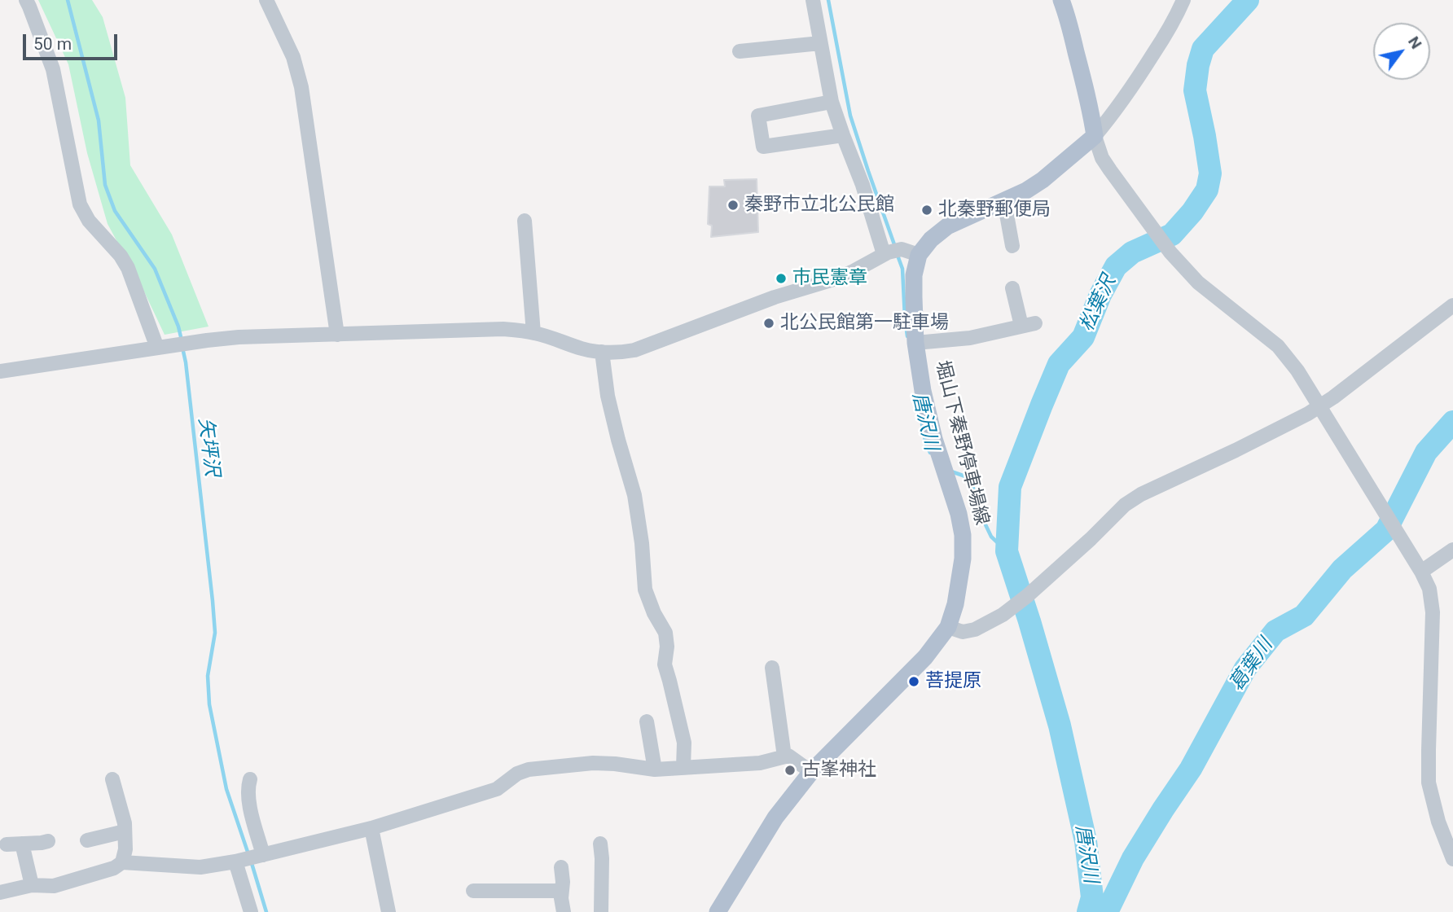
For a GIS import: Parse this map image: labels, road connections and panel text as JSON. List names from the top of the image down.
{
  "streets": {
    "main road": ["堀山下秦野停車場線"]
  },
  "water": [
    "松葉沢",
    "唐沢川",
    "矢坪沢",
    "葛葉川"
  ],
  "places": [
    "秦野市立北公民館",
    "北秦野郵便局",
    "市民憲章",
    "北公民館第一駐車場",
    "菩提原",
    "古峯神社"
  ],
  "scale_bar": "50 m",
  "north": "top right"
}
